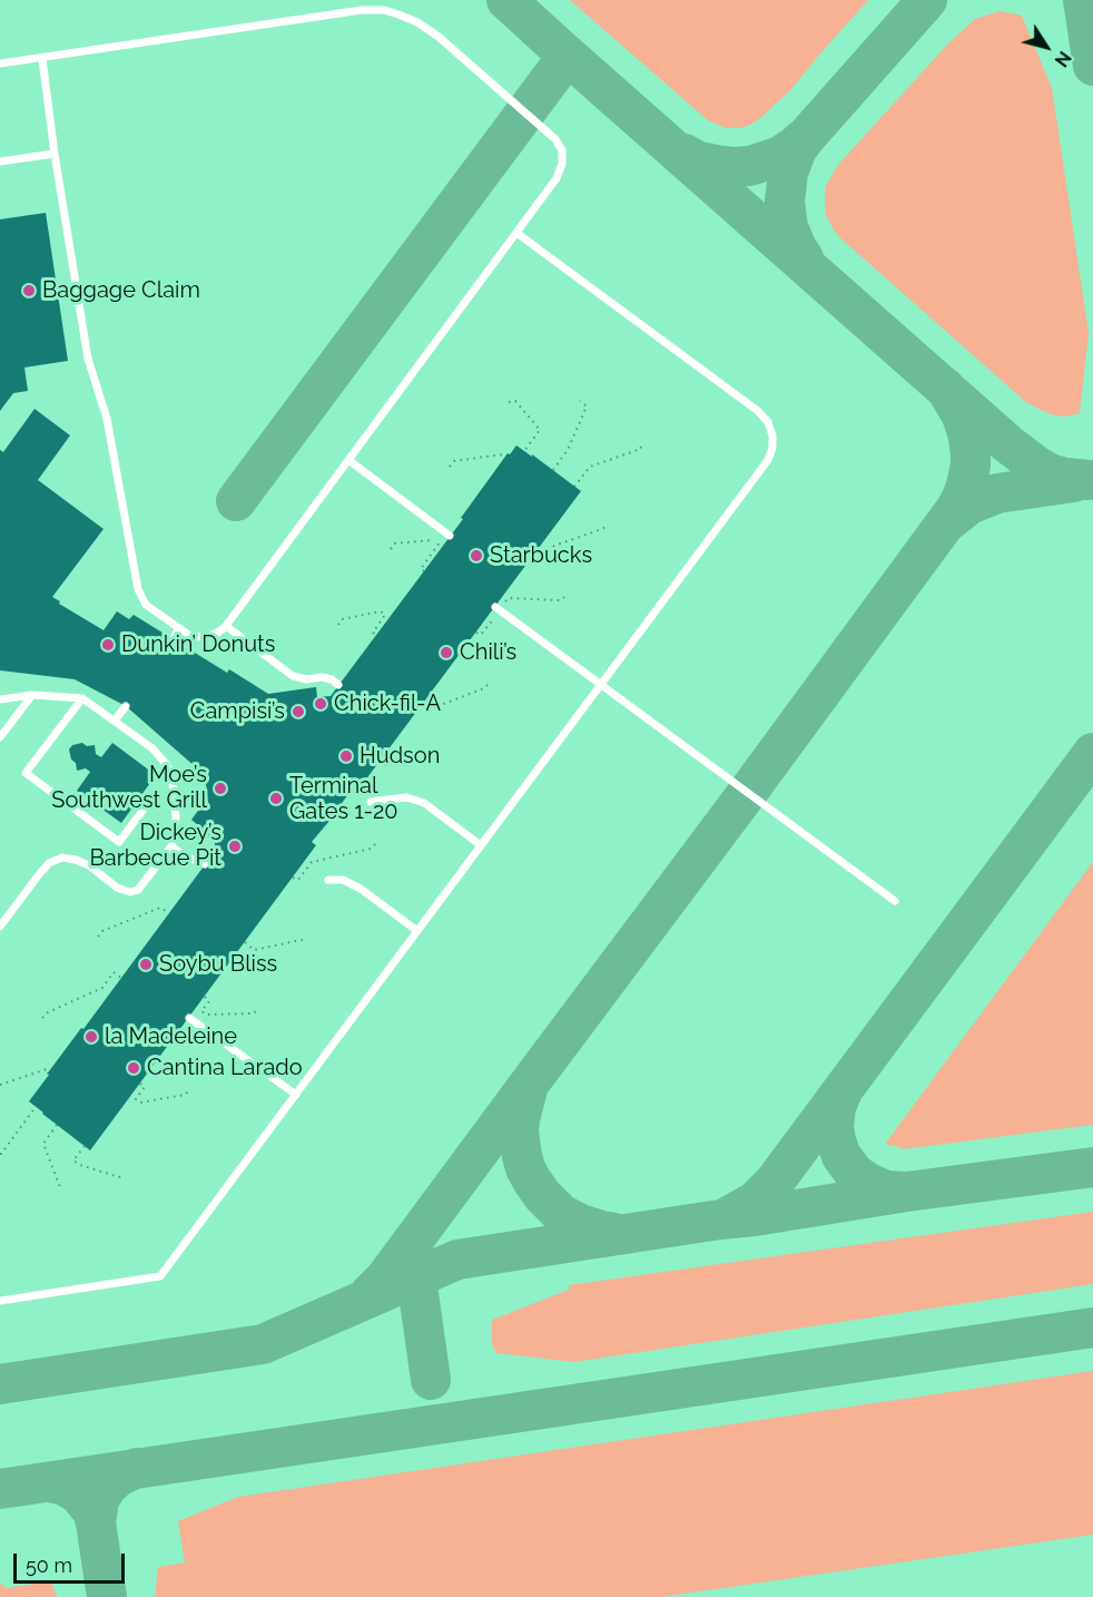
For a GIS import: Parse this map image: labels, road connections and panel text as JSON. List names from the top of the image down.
{
  "places": [
    "Baggage Claim",
    "Starbucks",
    "Dunkin’ Donuts",
    "Chili’s",
    "Chick-fil-A",
    "Campisi’s",
    "Hudson",
    "Moe’s Southwest Grill",
    "Terminal Gates 1-20",
    "Dickey’s Barbecue Pit",
    "Soybu Bliss",
    "la Madeleine",
    "Cantina Larado"
  ],
  "scale_bar": "50 m",
  "north": "bottom right"
}
